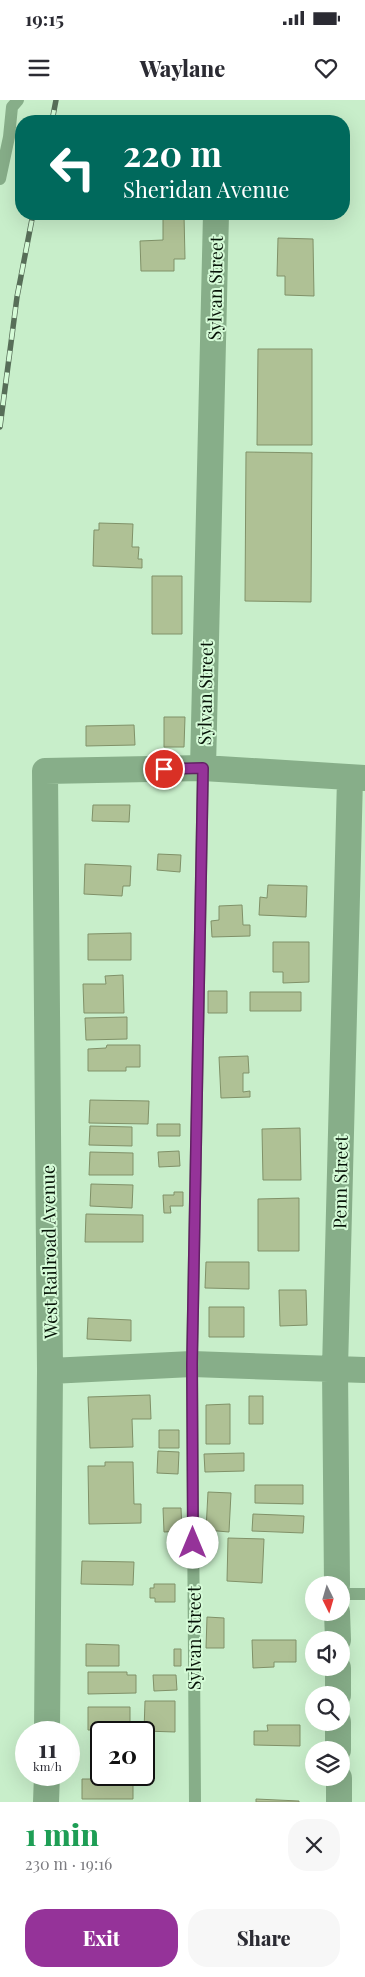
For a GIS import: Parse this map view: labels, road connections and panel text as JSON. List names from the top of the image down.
{
  "streets": {
    "street": ["Sylvan Street", "Penn Street", "West Railroad Avenue"]
  },
  "crossings": [
    ["Sylvan Street", "West Railroad Avenue"]
  ],
  "north": "bottom",
  "page": {
    "status": "19:15",
    "header": "Waylane",
    "turn": ["220 m", "Sheridan Avenue"],
    "speed": "11 km/h",
    "limit": "20",
    "heading": ["1 min", "230 m · 19:16"],
    "buttons": ["Exit", "Share"]
  }
}
